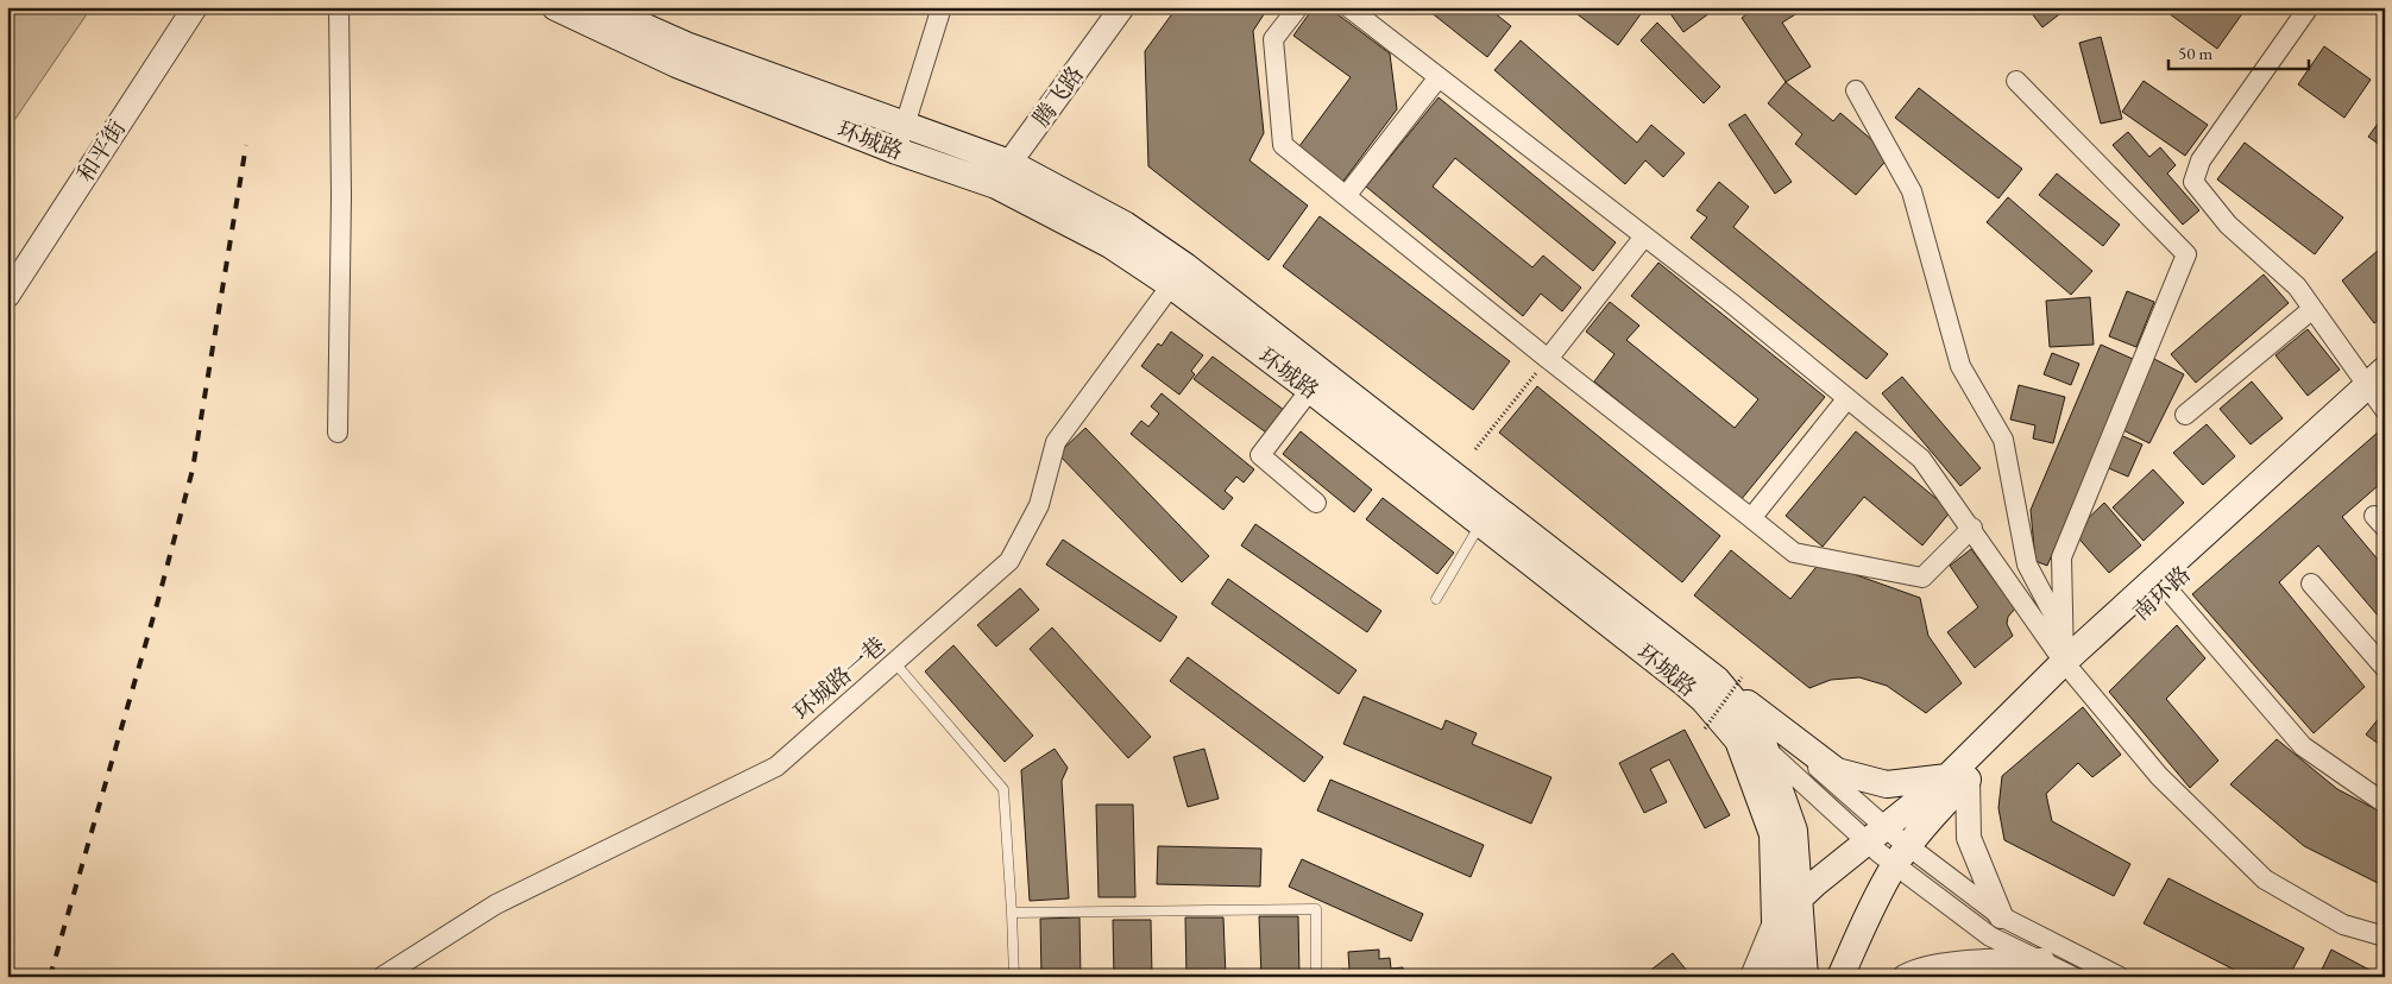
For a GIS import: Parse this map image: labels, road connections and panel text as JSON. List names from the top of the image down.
{
  "streets": {
    "main road": ["环城路", "南环路"],
    "street": ["腾飞路", "和平街", "环城路一巷"]
  },
  "crossings": [
    ["腾飞路", "环城路"],
    ["环城路", "环城路一巷"]
  ],
  "scale_bar": "50 m"
}
